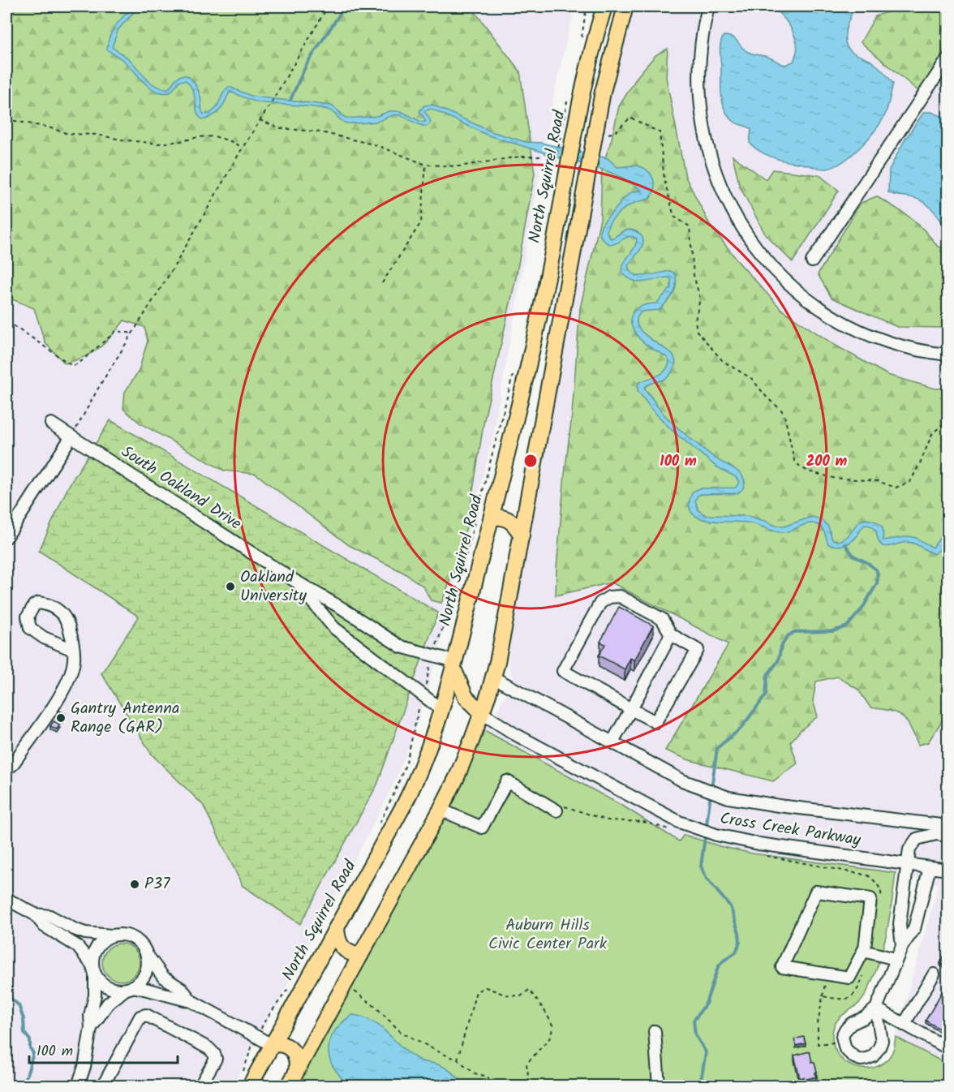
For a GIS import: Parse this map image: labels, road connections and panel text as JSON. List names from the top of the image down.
{
  "streets": {
    "main road": ["North Squirrel Road"],
    "street": ["South Oakland Drive", "Cross Creek Parkway"]
  },
  "crossings": [
    ["North Squirrel Road", "South Oakland Drive"]
  ],
  "parks": ["Auburn Hills Civic Center Park"],
  "places": ["Oakland University", "Gantry Antenna Range (GAR)", "P37"],
  "scale_bar": "100 m",
  "rings": ["100 m", "200 m"]
}
